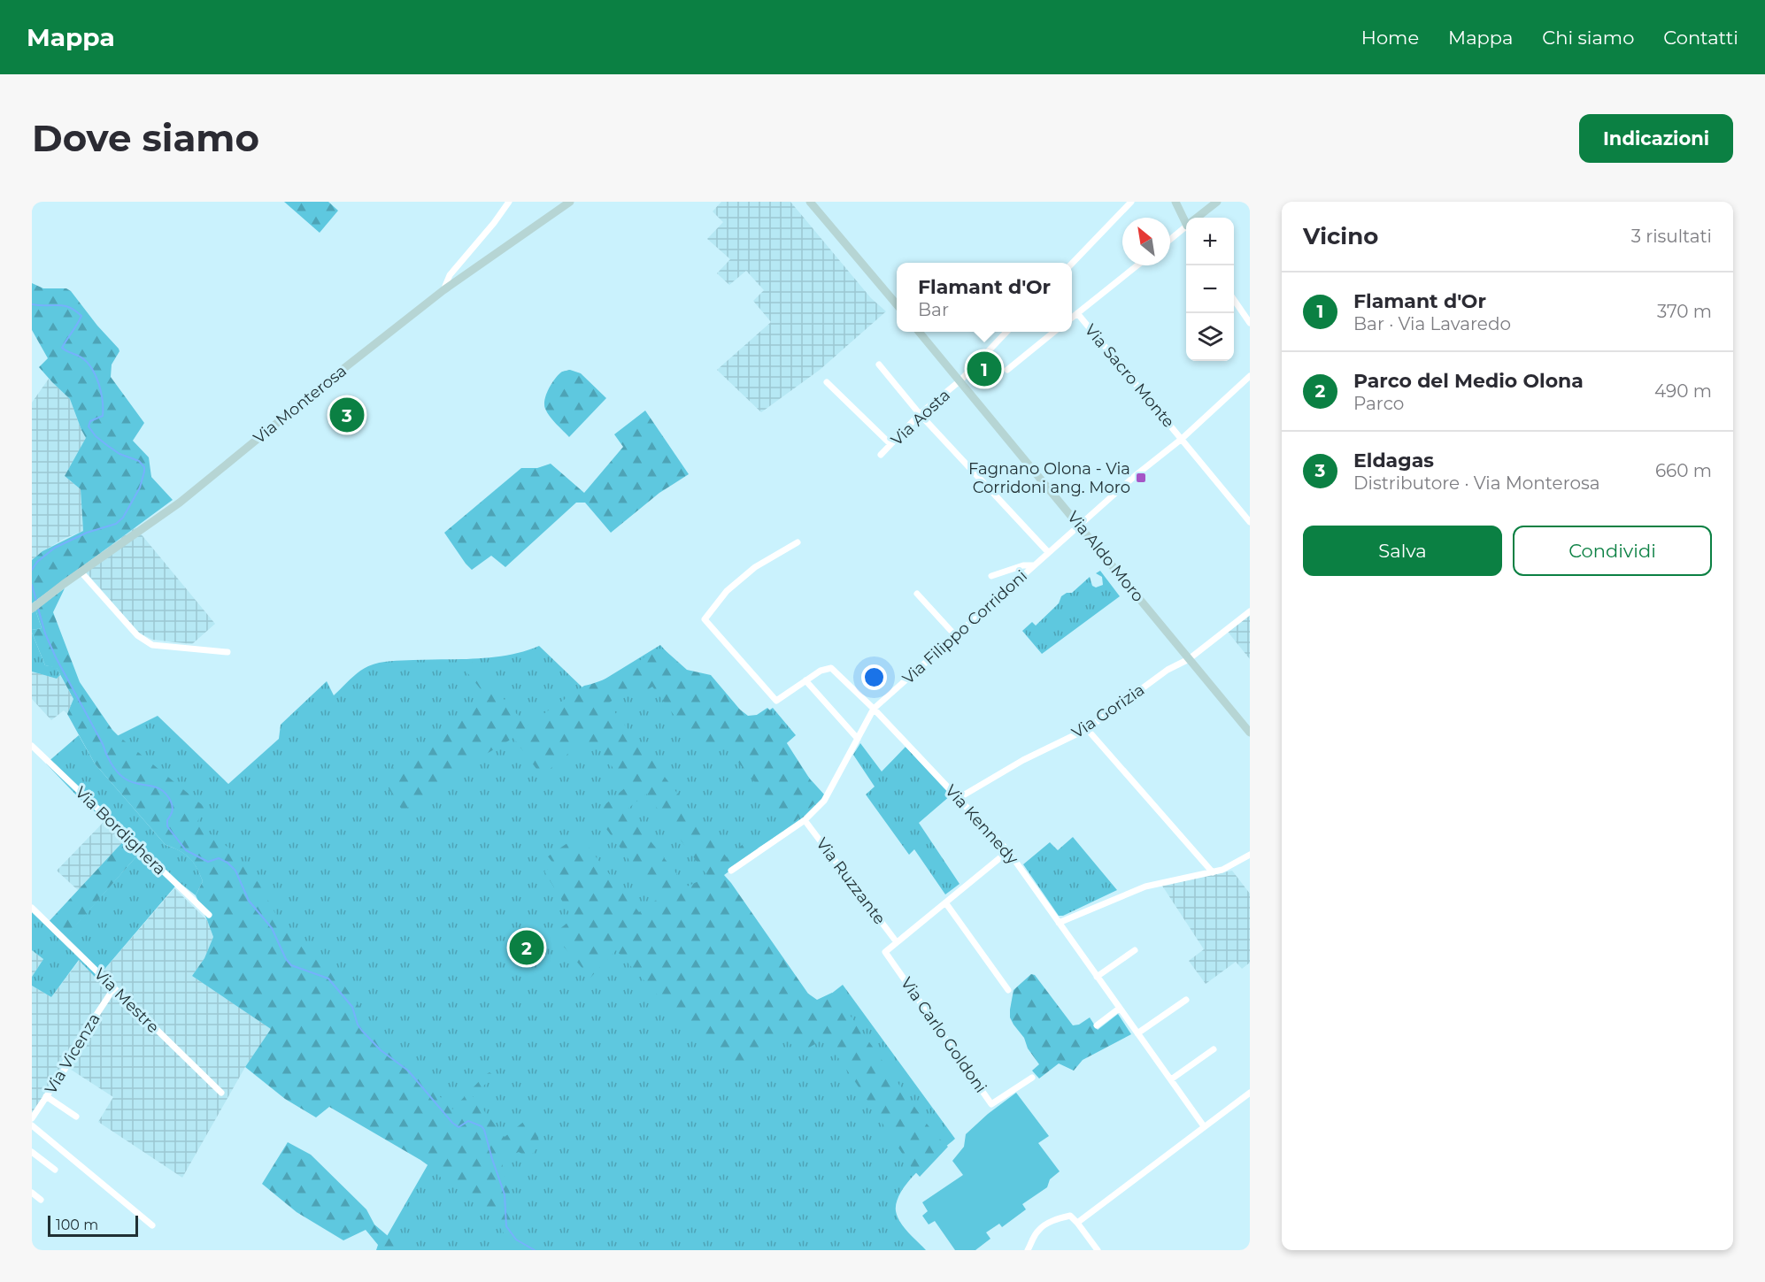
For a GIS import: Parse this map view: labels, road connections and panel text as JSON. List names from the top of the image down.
{
  "streets": {
    "main road": ["Via Monterosa", "Via Aldo Moro"],
    "street": [
      "Via Sacro Monte",
      "Via Aosta",
      "Via Filippo Corridoni",
      "Via Gorizia",
      "Via Kennedy",
      "Via Bordighera",
      "Via Ruzzante",
      "Via Mestre",
      "Via Carlo Goldoni",
      "Via Vicenza"
    ]
  },
  "crossings": [
    ["Via Sacro Monte", "Via Filippo Corridoni"],
    ["Via Aosta", "Via Aldo Moro"],
    ["Via Aldo Moro", "Via Filippo Corridoni"],
    ["Via Aldo Moro", "Via Gorizia"],
    ["Via Filippo Corridoni", "Via Kennedy"],
    ["Via Filippo Corridoni", "Via Ruzzante"],
    ["Via Gorizia", "Via Kennedy"],
    ["Via Ruzzante", "Via Carlo Goldoni"],
    ["Via Mestre", "Via Vicenza"]
  ],
  "places": {
    "transit": ["Fagnano Olona - Via Corridoni ang. Moro"]
  },
  "scale_bar": "100 m",
  "north": "top left",
  "page": {
    "header": "Mappa",
    "nav": [
      "Home",
      "Mappa",
      "Chi siamo",
      "Contatti"
    ],
    "buttons": [
      "Indicazioni",
      ["Salva", "Condividi"]
    ],
    "title": "Dove siamo",
    "heading": ["Vicino", "3 risultati"],
    "map_buttons": ["+", "−"],
    "popup": ["Flamant d'Or", "Bar"],
    "list": [
      {
        "mark": "1",
        "name": "Flamant d'Or",
        "note": "Bar · Via Lavaredo",
        "value": "370 m"
      },
      {
        "mark": "2",
        "name": "Parco del Medio Olona",
        "note": "Parco",
        "value": "490 m"
      },
      {
        "mark": "3",
        "name": "Eldagas",
        "note": "Distributore · Via Monterosa",
        "value": "660 m"
      }
    ],
    "pins": ["1", "3", "2"],
    "scale": "100 m"
  }
}
